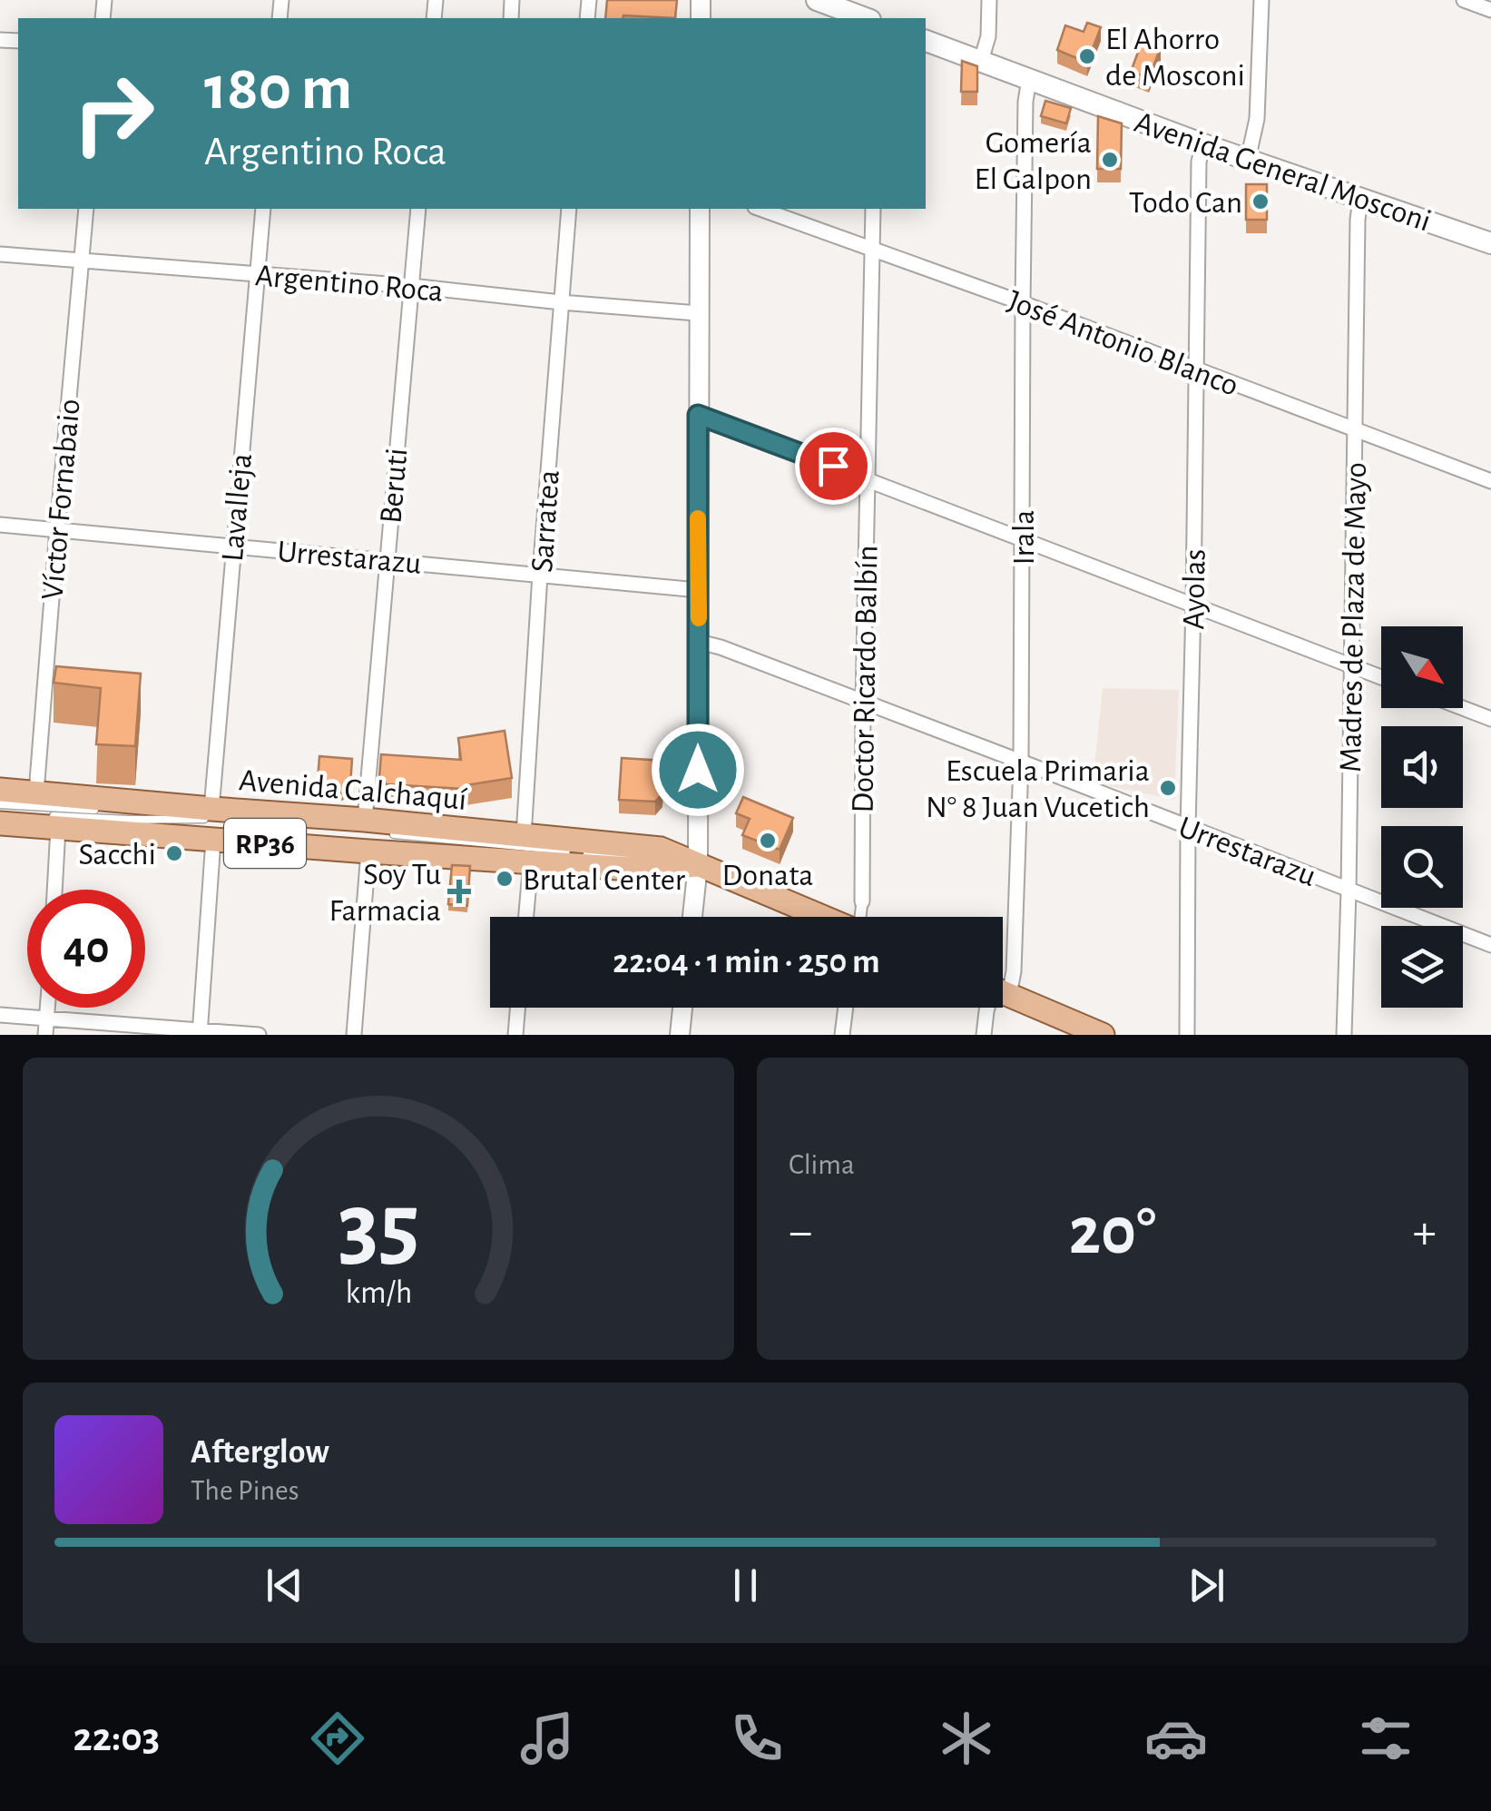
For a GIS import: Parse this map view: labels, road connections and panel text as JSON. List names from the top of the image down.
{
  "streets": {
    "main road": ["Avenida General Mosconi", "Avenida Calchaquí", "RP36"],
    "street": [
      "Argentino Roca",
      "José Antonio Blanco",
      "Beruti",
      "Víctor Fornabaio",
      "Lavalleja",
      "Sarratea",
      "Irala",
      "Urrestarazu",
      "Ayolas",
      "Madres de Plaza de Mayo",
      "Doctor Ricardo Balbín"
    ]
  },
  "crossings": [
    ["Avenida General Mosconi", "Irala"],
    ["Avenida General Mosconi", "Ayolas"],
    ["Avenida General Mosconi", "Madres de Plaza de Mayo"],
    ["Argentino Roca", "Beruti"],
    ["Argentino Roca", "Víctor Fornabaio"],
    ["Argentino Roca", "Lavalleja"],
    ["Argentino Roca", "Sarratea"],
    ["José Antonio Blanco", "Irala"],
    ["José Antonio Blanco", "Ayolas"],
    ["José Antonio Blanco", "Madres de Plaza de Mayo"],
    ["José Antonio Blanco", "Doctor Ricardo Balbín"],
    ["Beruti", "Urrestarazu"],
    ["Beruti", "Avenida Calchaquí"],
    ["Víctor Fornabaio", "Urrestarazu"],
    ["Víctor Fornabaio", "Avenida Calchaquí"],
    ["Lavalleja", "Urrestarazu"],
    ["Lavalleja", "Avenida Calchaquí"],
    ["Sarratea", "Urrestarazu"],
    ["Sarratea", "Avenida Calchaquí"],
    ["Irala", "Urrestarazu"],
    ["Urrestarazu", "Ayolas"],
    ["Urrestarazu", "Madres de Plaza de Mayo"],
    ["Urrestarazu", "Doctor Ricardo Balbín"]
  ],
  "places": {
    "other": [
      "El Ahorro de Mosconi",
      "Gomería El Galpon",
      "Todo Can",
      "Escuela Primaria N° 8 Juan Vucetich",
      "Donata",
      "Sacchi",
      "Brutal Center"
    ],
    "health": ["Soy Tu Farmacia"]
  },
  "north": "bottom right",
  "page": {
    "turn": ["180 m", "Argentino Roca"],
    "limit": "40",
    "trip": "22:04 · 1 min · 250 m",
    "tile": "Clima",
    "heat": ["−", "20°", "+"],
    "song": ["Afterglow", "The Pines"],
    "tabs": "22:03",
    "gauge": ["35", "km/h"]
  }
}
